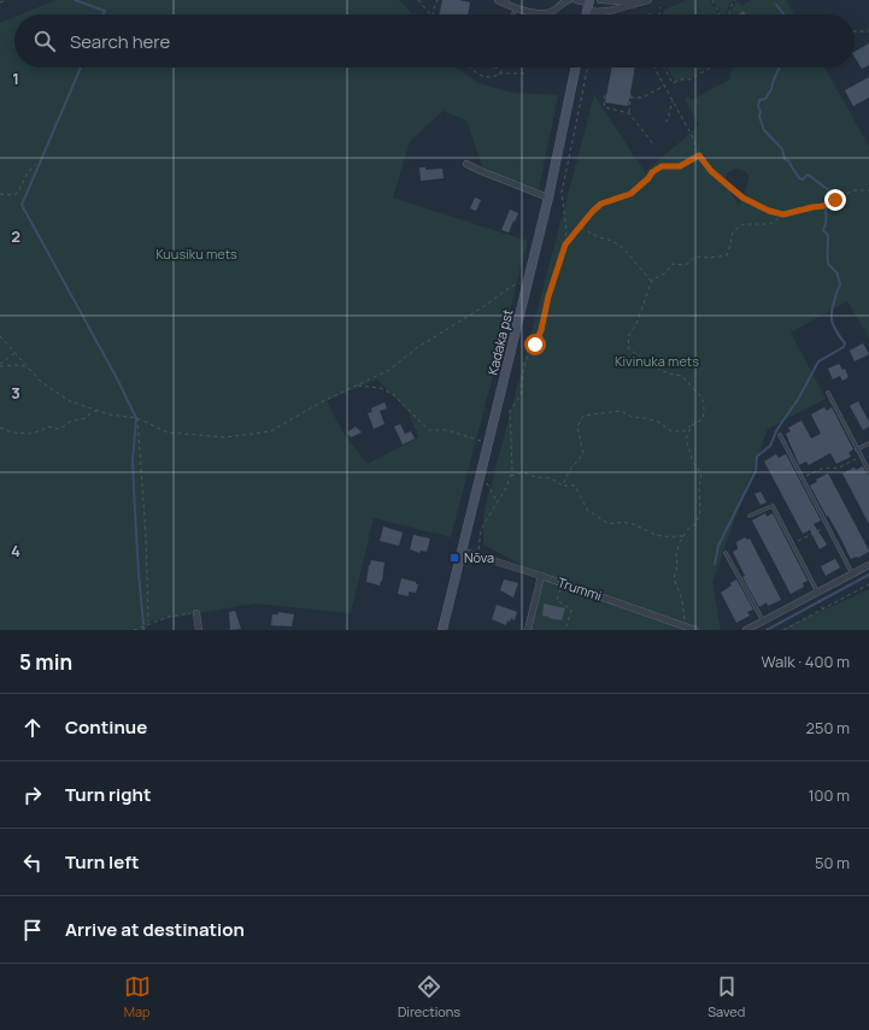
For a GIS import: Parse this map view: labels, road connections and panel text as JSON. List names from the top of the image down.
{
  "streets": {
    "main road": ["Kadaka pst"],
    "street": ["Trummi"]
  },
  "crossings": [
    ["Kadaka pst", "Trummi"]
  ],
  "parks": ["Kuusiku mets", "Kivinuka mets"],
  "places": {
    "transit": ["Nõva"]
  },
  "page": {
    "search": "Search here",
    "heading": ["5 min", "Walk · 400 m"],
    "list": [
      ["Continue", "250 m"],
      ["Turn right", "100 m"],
      ["Turn left", "50 m"],
      "Arrive at destination"
    ],
    "nav": ["Map", "Directions", "Saved"]
  },
  "grid": {
    "rows": [
      "1",
      "2",
      "3",
      "4"
    ]
  }
}
